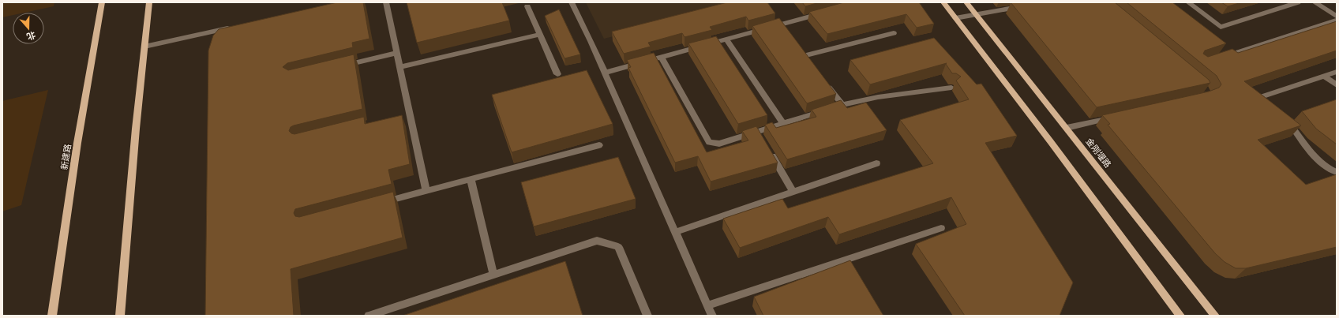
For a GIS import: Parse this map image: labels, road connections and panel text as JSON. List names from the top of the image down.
{
  "streets": {
    "main road": ["金刚堰路", "新建路"]
  },
  "north": "bottom"
}
